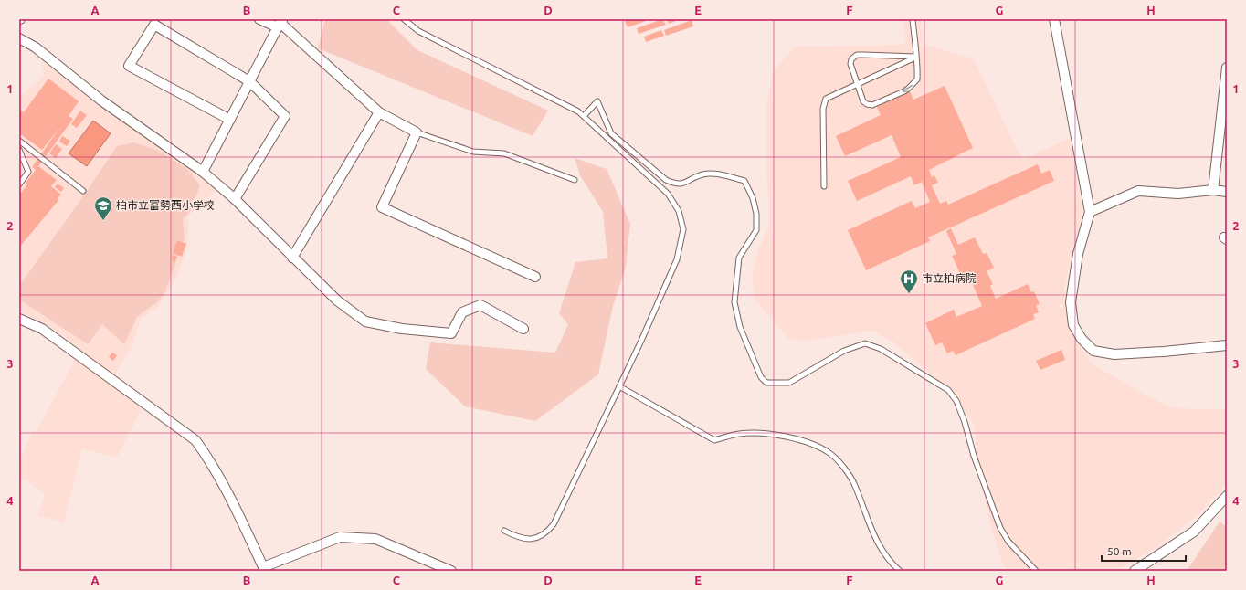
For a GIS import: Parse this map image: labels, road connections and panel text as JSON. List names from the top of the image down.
{
  "places": {
    "school or university": ["柏市立富勢西小学校"],
    "hospital": ["市立柏病院"]
  },
  "scale_bar": "50 m",
  "grid": {
    "columns": [
      "A",
      "B",
      "C",
      "D",
      "E",
      "F",
      "G",
      "H"
    ],
    "rows": [
      "1",
      "2",
      "3",
      "4"
    ]
  }
}
